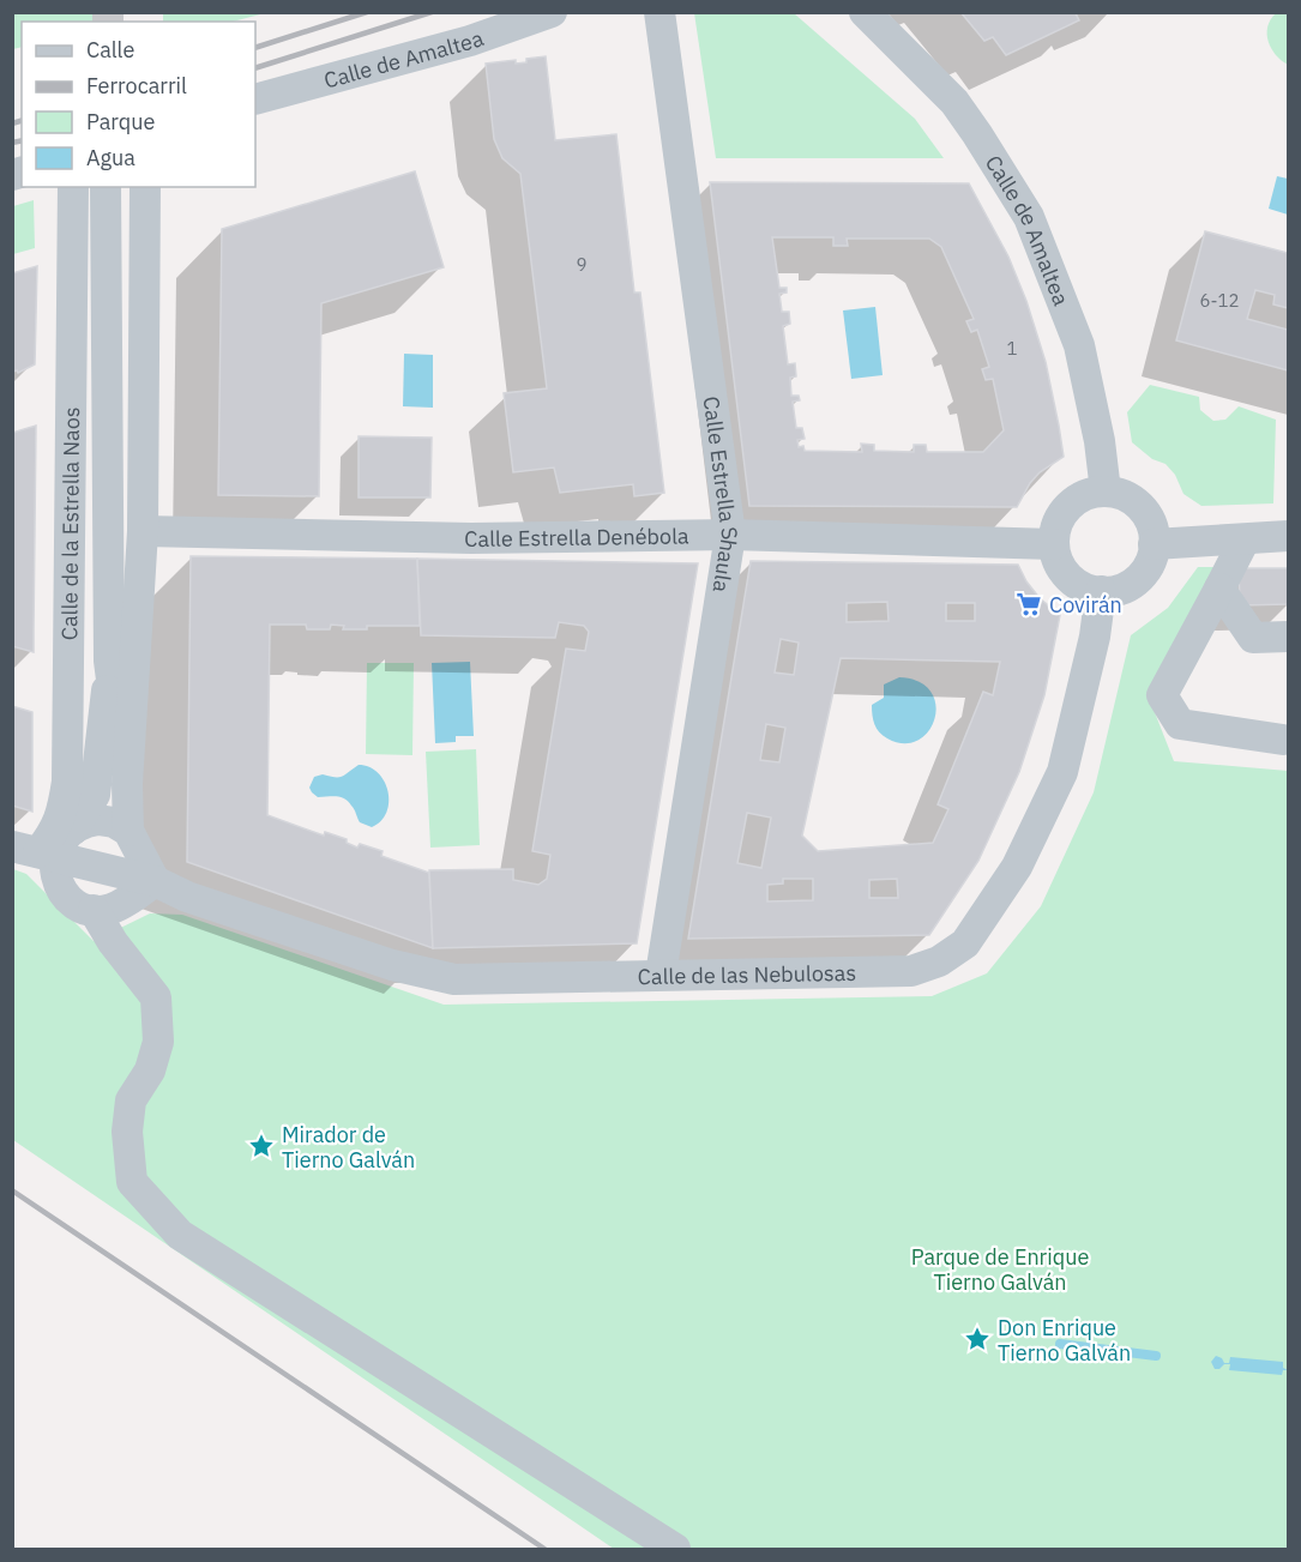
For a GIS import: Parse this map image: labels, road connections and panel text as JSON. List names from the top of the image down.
{
  "streets": {
    "street": [
      "Calle de Amaltea",
      "Calle Estrella Shaula",
      "Calle de la Estrella Naos",
      "Calle Estrella Denébola",
      "Calle de las Nebulosas"
    ]
  },
  "crossings": [
    ["Calle de Amaltea", "Calle Estrella Denébola"],
    ["Calle de Amaltea", "Calle de las Nebulosas"],
    ["Calle Estrella Shaula", "Calle Estrella Denébola"],
    ["Calle Estrella Shaula", "Calle de las Nebulosas"],
    ["Calle de la Estrella Naos", "Calle Estrella Denébola"],
    ["Calle de la Estrella Naos", "Calle de las Nebulosas"],
    ["Calle Estrella Denébola", "Calle de las Nebulosas"]
  ],
  "parks": ["Parque de Enrique Tierno Galván"],
  "places": {
    "supermarket": ["Covirán"],
    "place": ["Mirador de Tierno Galván", "Don Enrique Tierno Galván"]
  },
  "house_numbers": ["9", "6-12", "1"],
  "legend": [
    "Calle",
    "Ferrocarril",
    "Parque",
    "Agua"
  ]
}
